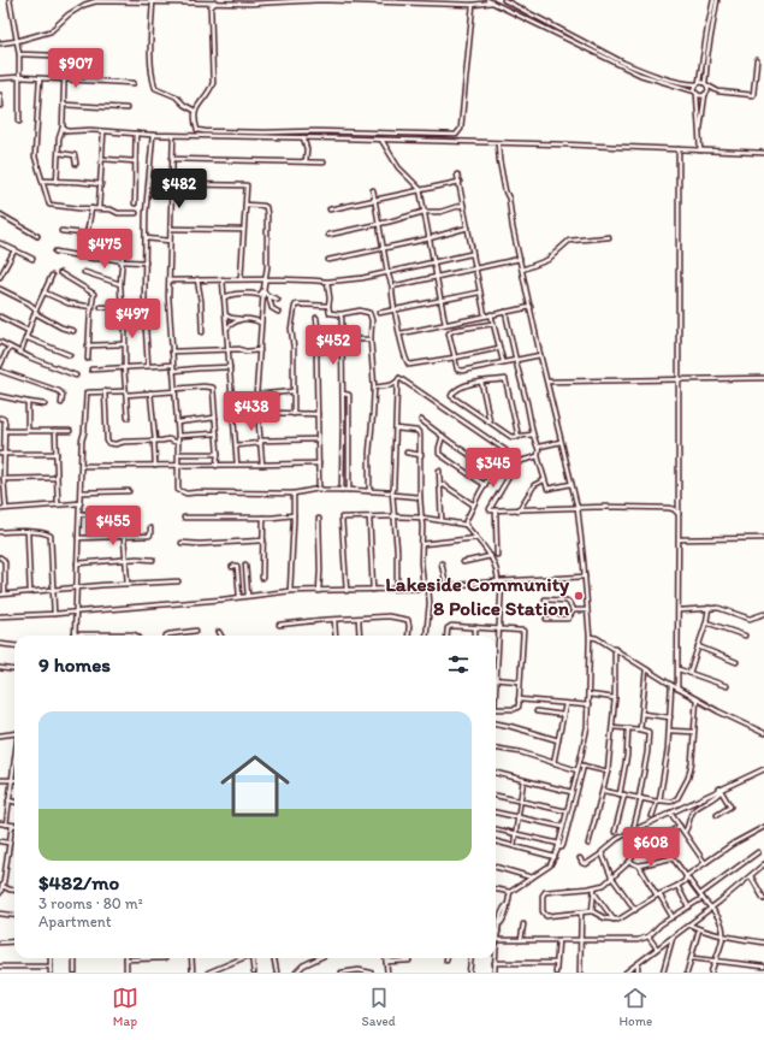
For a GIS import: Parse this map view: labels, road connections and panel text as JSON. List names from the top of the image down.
{
  "places": ["Lakeside Community 8 Police Station"],
  "page": {
    "price": [
      "$907",
      "$482",
      "$475",
      "$497",
      "$452",
      "$438",
      "$345",
      "$455",
      "$608"
    ],
    "heading": "9 homes",
    "list": [
      {
        "name": "$482/mo",
        "note": "3 rooms · 80 m² · Apartment"
      }
    ],
    "tabs": ["Map", "Saved", "Home"]
  }
}
